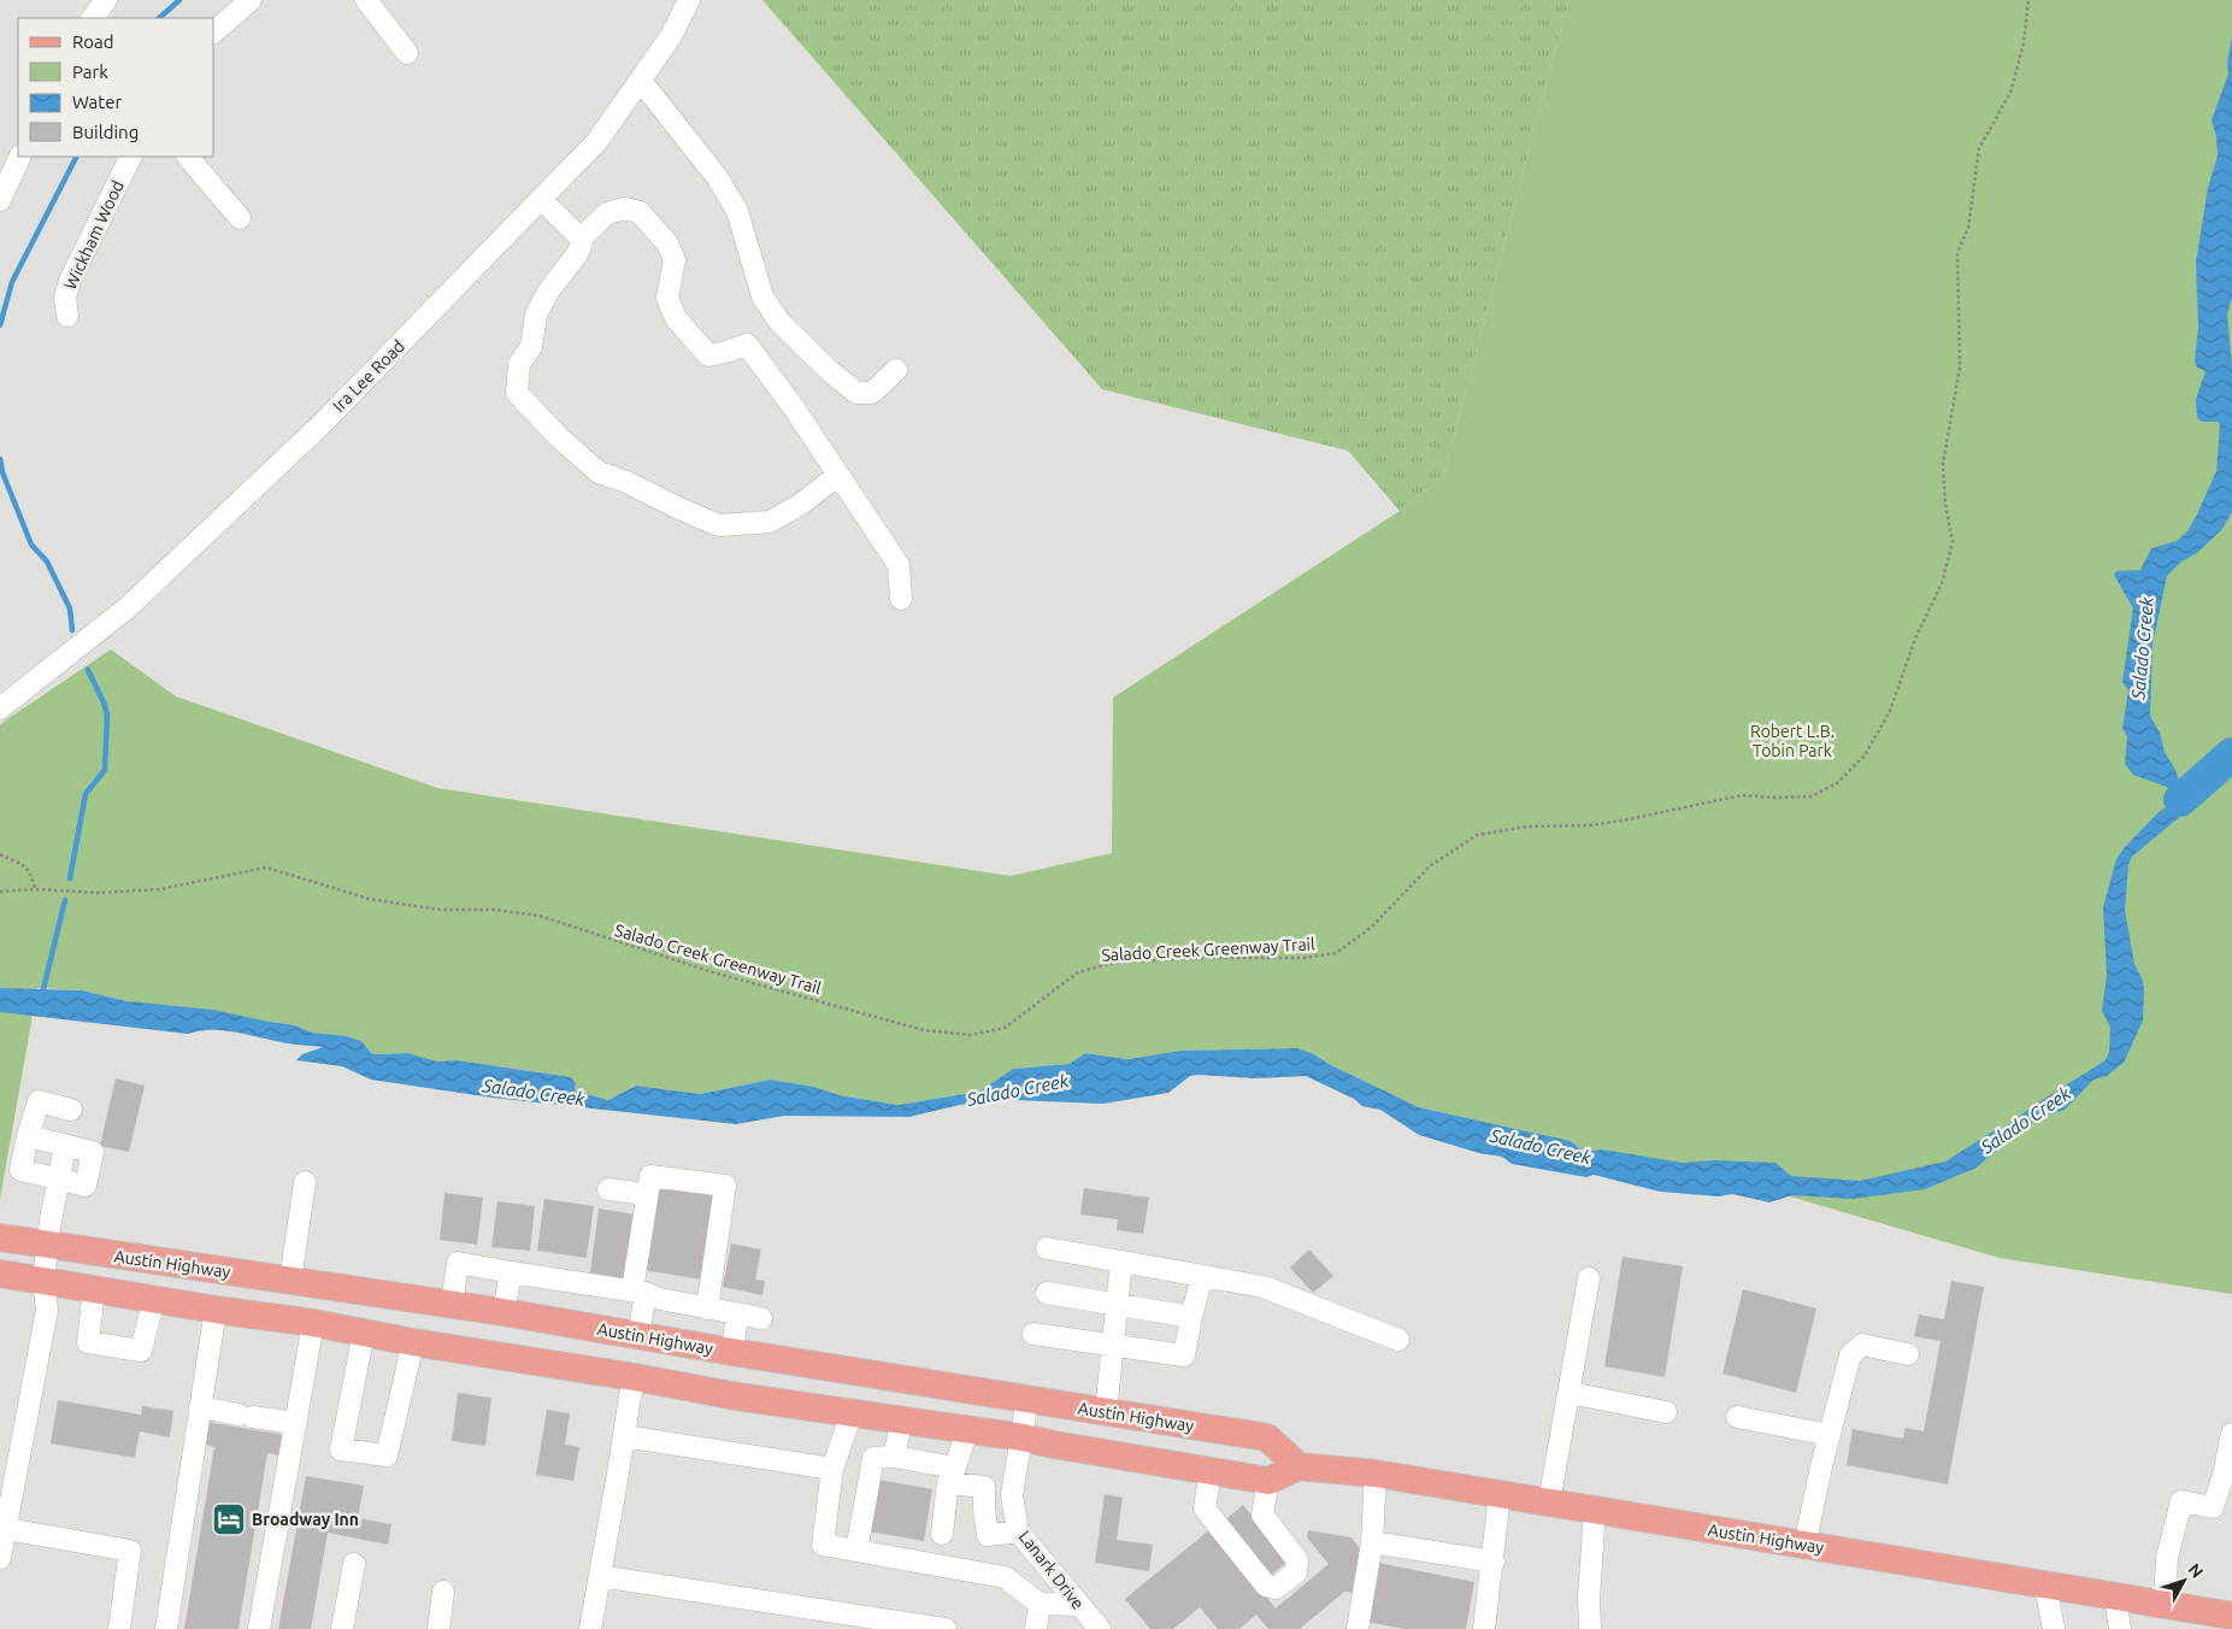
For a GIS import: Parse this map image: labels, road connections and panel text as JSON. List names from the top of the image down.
{
  "streets": {
    "main road": ["Austin Highway"],
    "street": ["Wickham Wood", "Ira Lee Road", "Lanark Drive"],
    "path": ["Salado Creek Greenway Trail"]
  },
  "crossings": [
    ["Austin Highway", "Lanark Drive"]
  ],
  "water": ["Salado Creek"],
  "parks": ["Robert L.B. Tobin Park"],
  "places": {
    "hotel": ["Broadway Inn"]
  },
  "legend": [
    "Road",
    "Park",
    "Water",
    "Building"
  ],
  "north": "top right"
}
